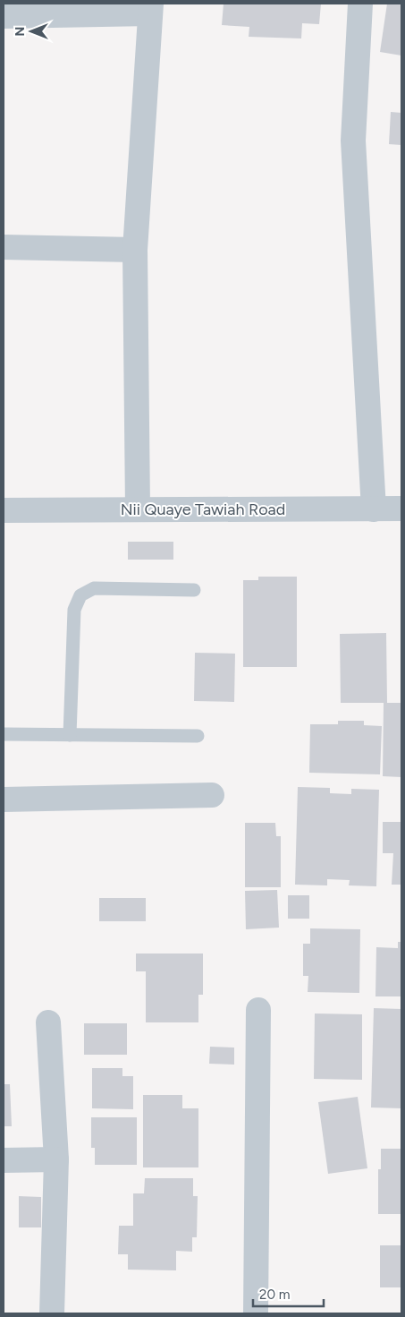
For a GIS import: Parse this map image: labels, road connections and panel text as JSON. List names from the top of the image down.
{
  "streets": {
    "street": ["Nii Quaye Tawiah Road"]
  },
  "scale_bar": "20 m",
  "north": "left"
}
